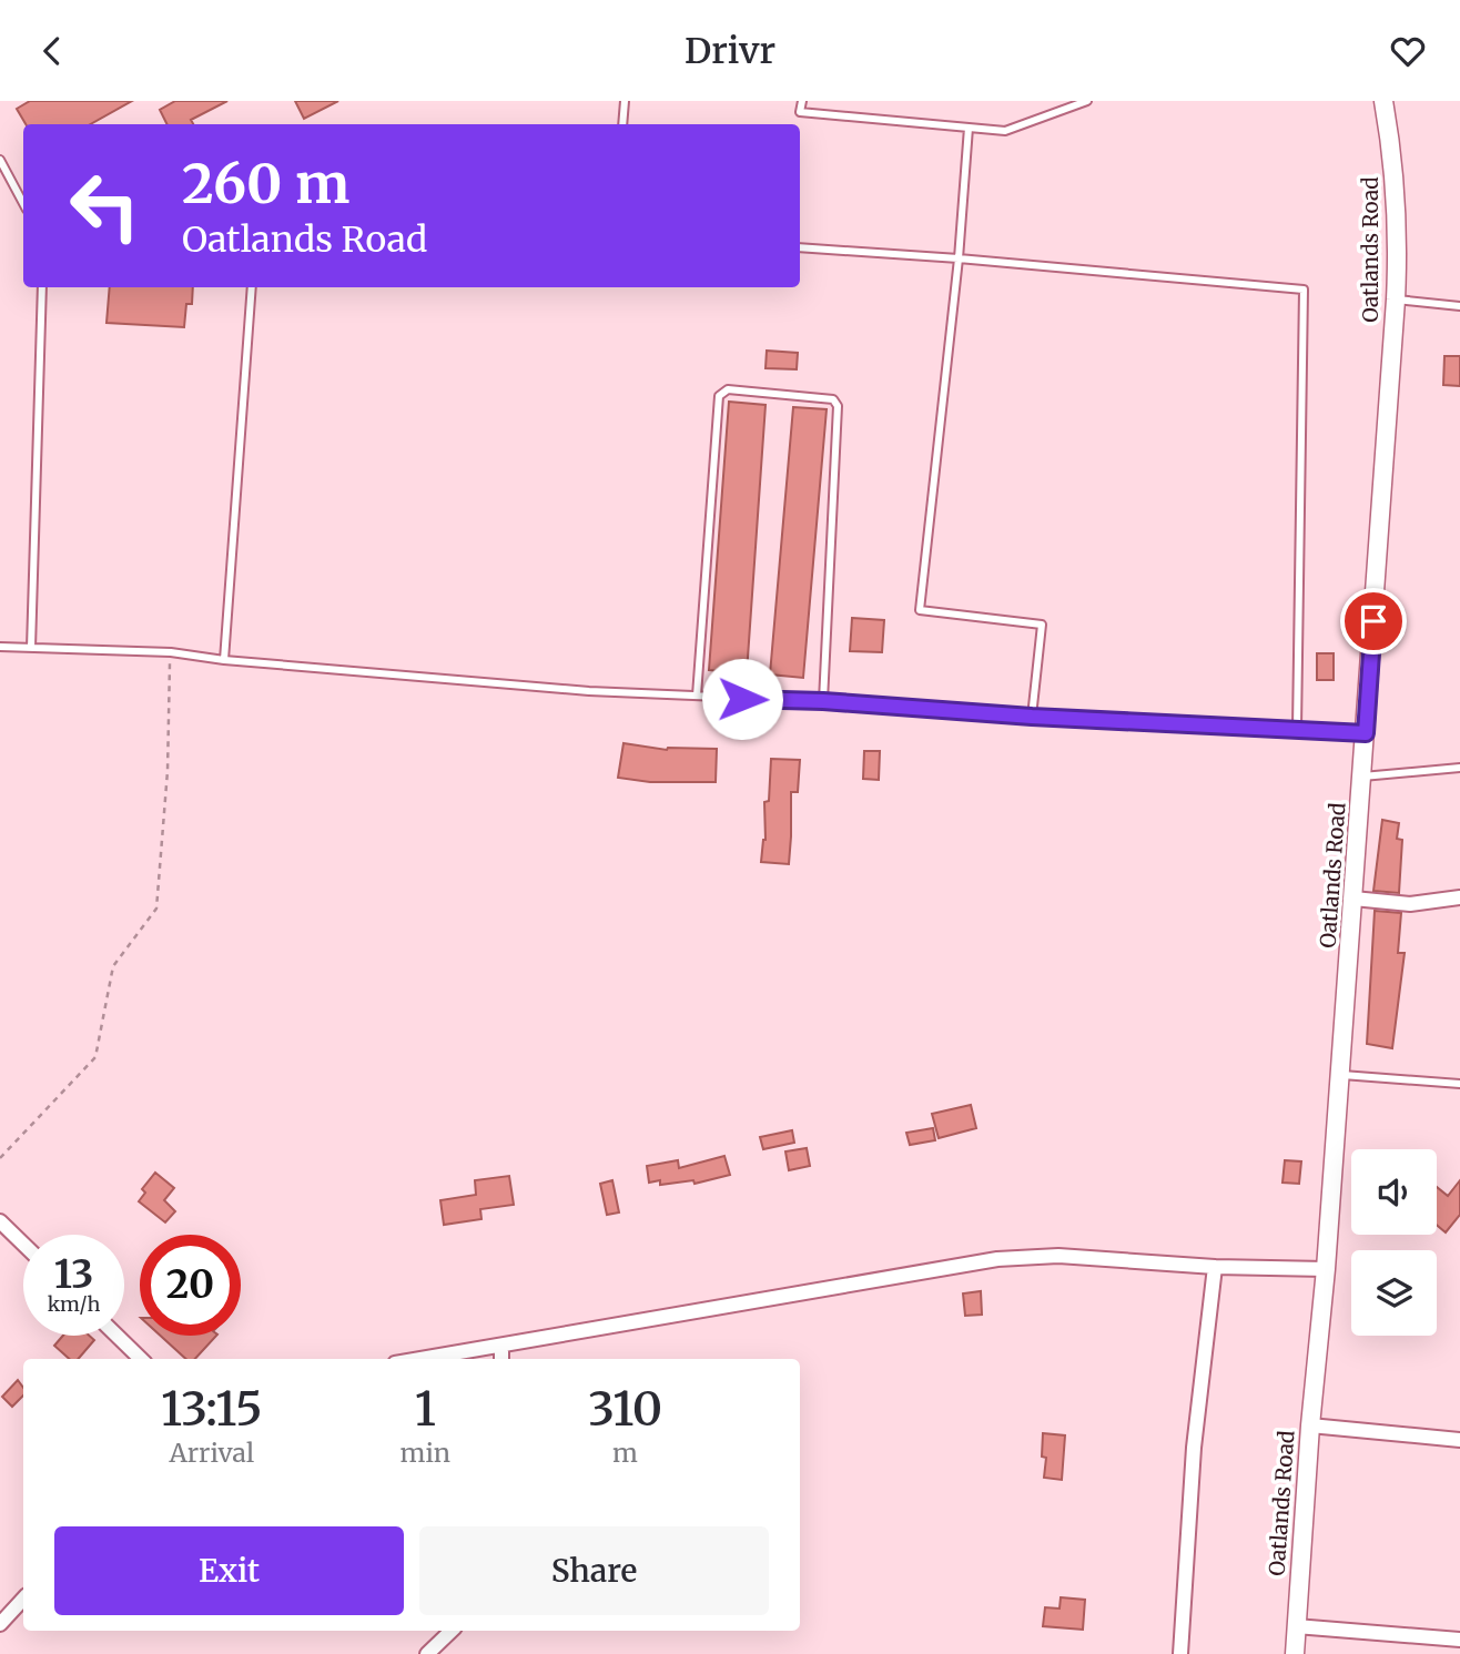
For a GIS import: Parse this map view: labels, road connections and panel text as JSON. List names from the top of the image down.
{
  "streets": {
    "street": ["Oatlands Road"]
  },
  "page": {
    "header": "Drivr",
    "turn": ["260 m", "Oatlands Road"],
    "speed": "13 km/h",
    "limit": "20",
    "eta": [
      "13:15",
      "Arrival",
      "1",
      "min",
      "310",
      "m"
    ],
    "buttons": ["Exit", "Share"]
  }
}
